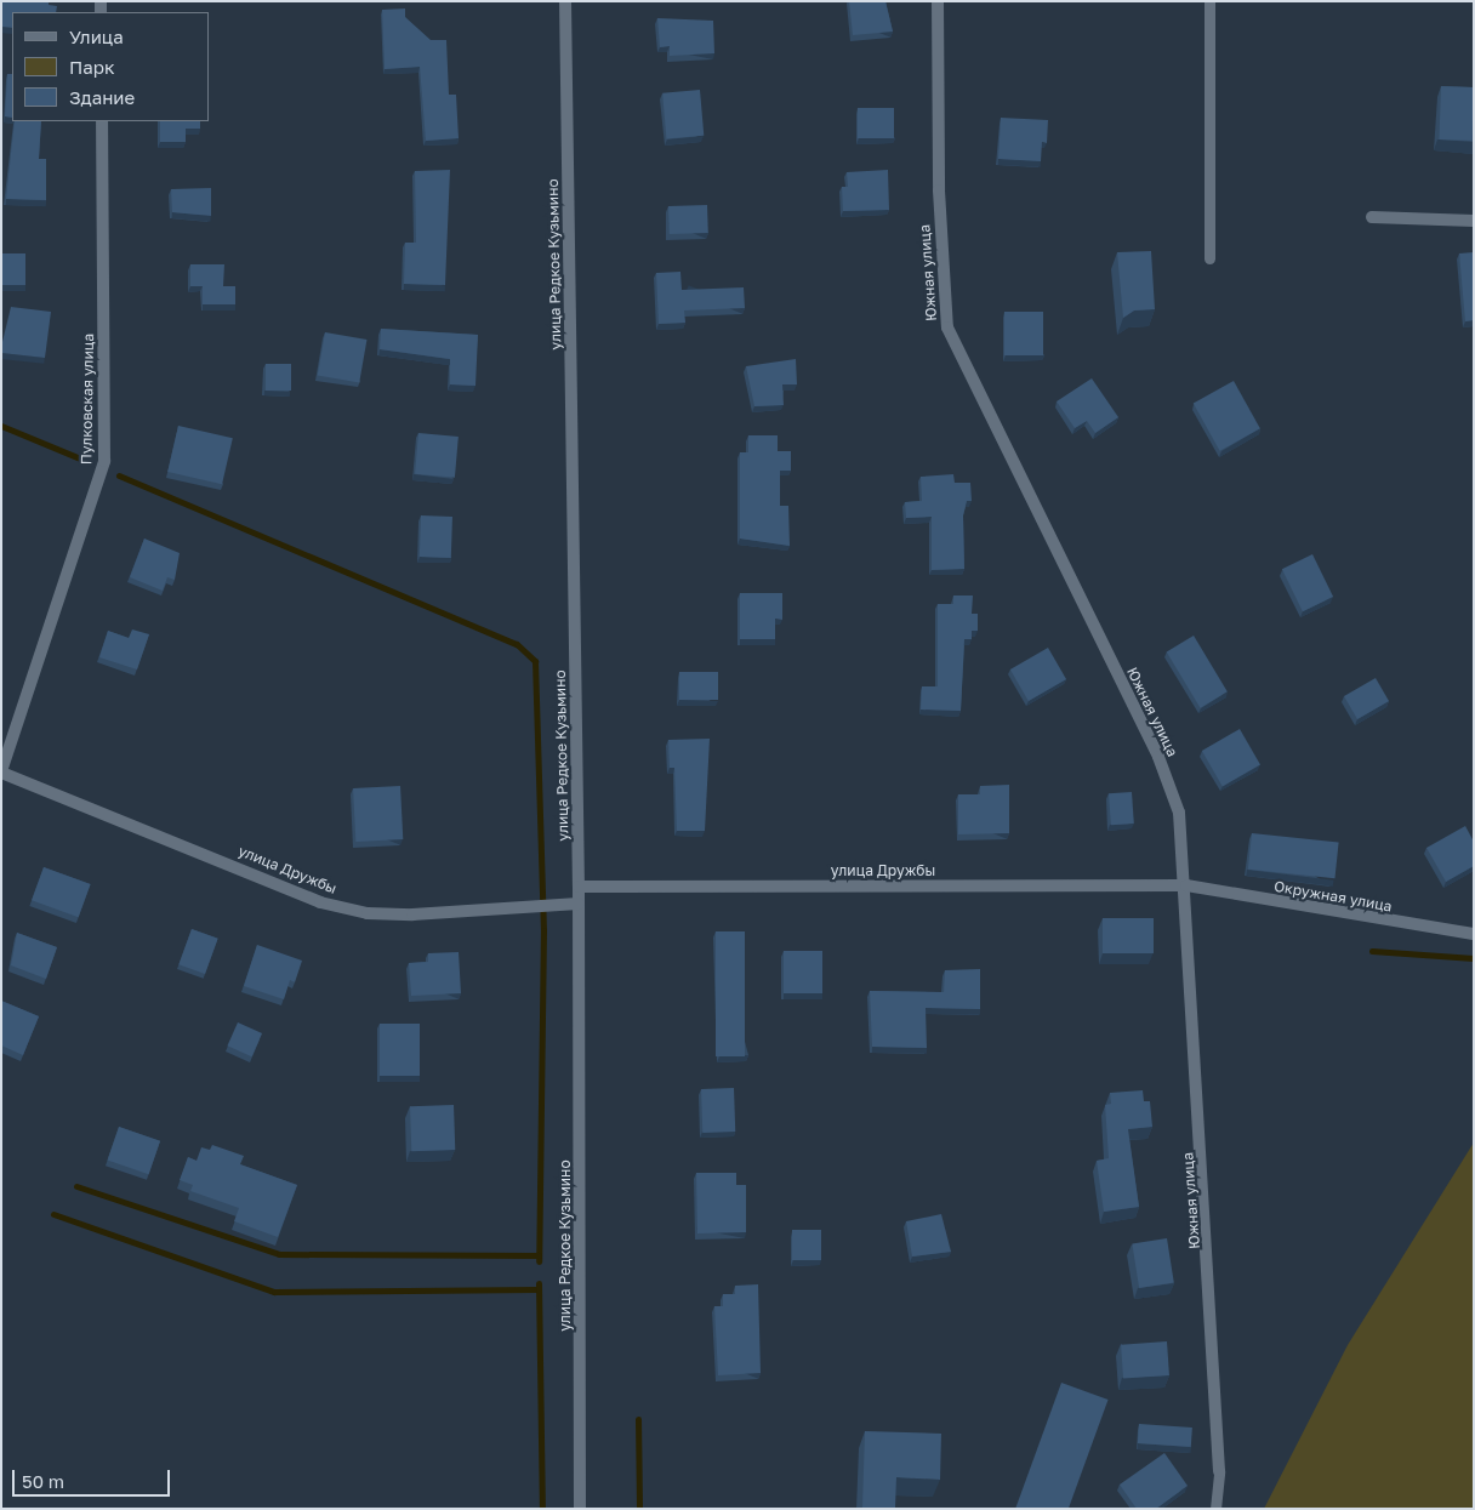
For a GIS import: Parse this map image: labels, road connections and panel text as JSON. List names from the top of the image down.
{
  "streets": {
    "street": [
      "улица Редкое Кузьмино",
      "Южная улица",
      "Пулковская улица",
      "улица Дружбы",
      "Окружная улица"
    ]
  },
  "crossings": [
    ["улица Редкое Кузьмино", "улица Дружбы"],
    ["Южная улица", "улица Дружбы"],
    ["Южная улица", "Окружная улица"],
    ["Пулковская улица", "улица Дружбы"],
    ["улица Дружбы", "Окружная улица"]
  ],
  "legend": ["Улица", "Парк", "Здание"],
  "scale_bar": "50 m"
}
